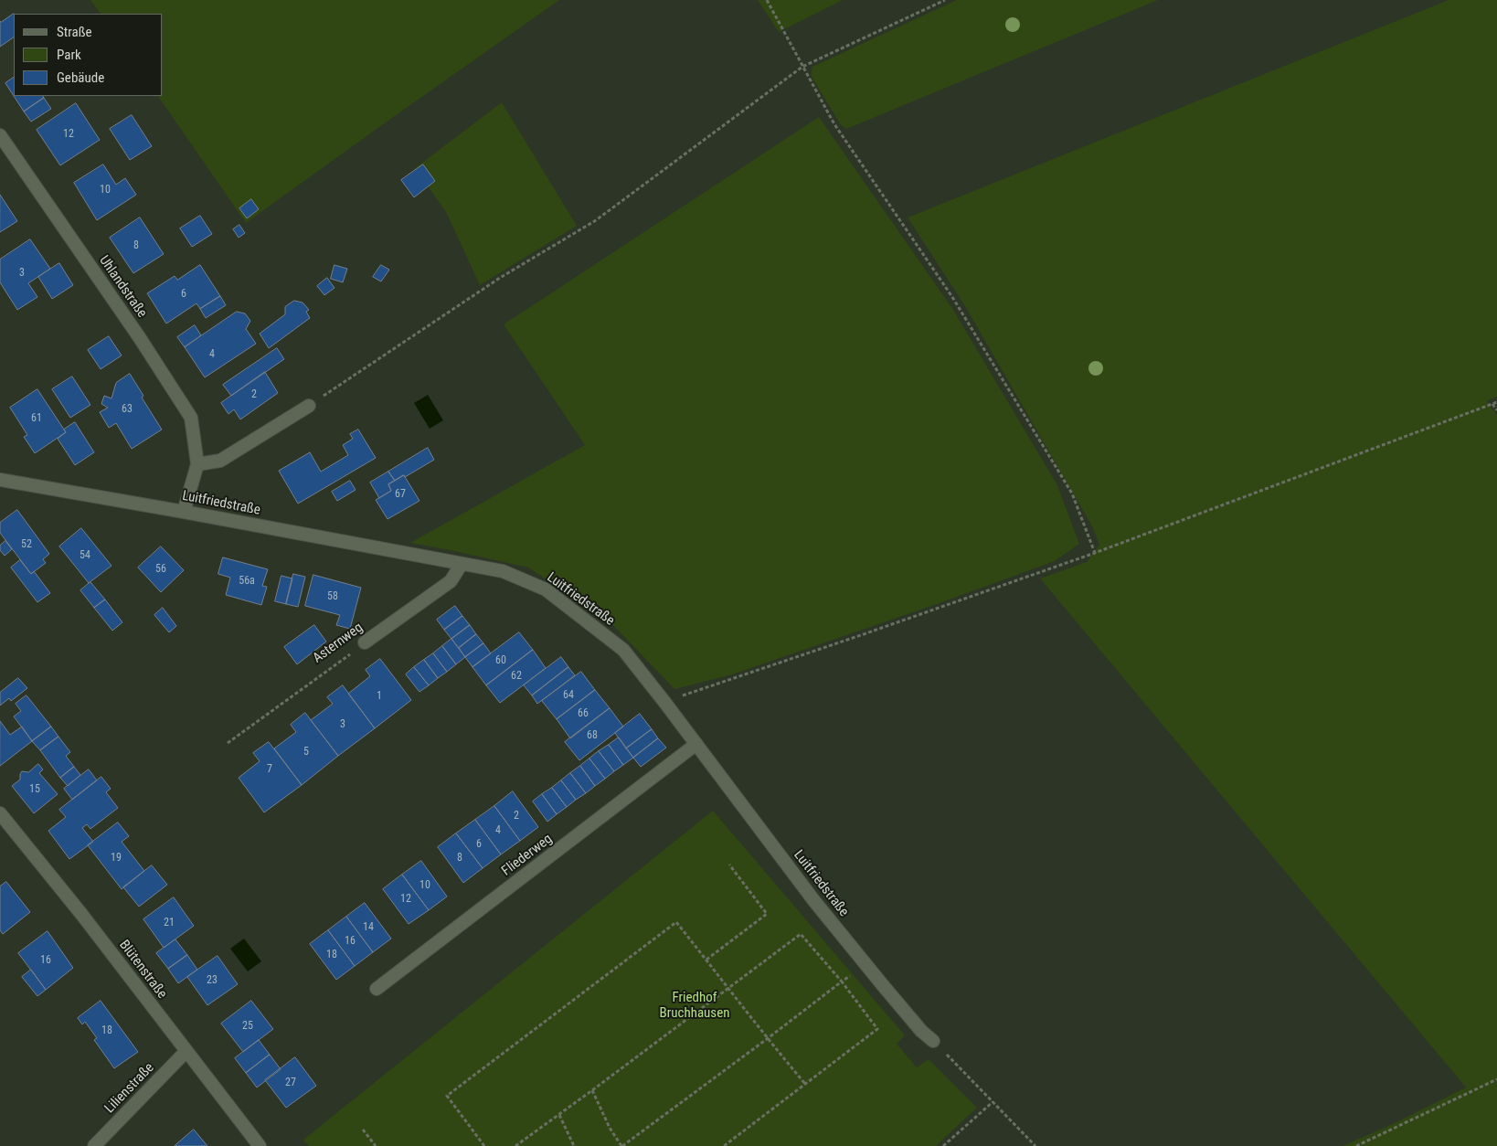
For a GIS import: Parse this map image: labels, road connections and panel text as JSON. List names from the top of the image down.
{
  "streets": {
    "street": [
      "Uhlandstraße",
      "Luitfriedstraße",
      "Asternweg",
      "Fliederweg",
      "Blütenstraße",
      "Lilienstraße"
    ]
  },
  "crossings": [
    ["Uhlandstraße", "Luitfriedstraße"],
    ["Luitfriedstraße", "Asternweg"],
    ["Luitfriedstraße", "Fliederweg"],
    ["Blütenstraße", "Lilienstraße"]
  ],
  "parks": ["Friedhof Bruchhausen"],
  "house_numbers": [
    "12",
    "10",
    "8",
    "3",
    "6",
    "4",
    "2",
    "63",
    "61",
    "67",
    "52",
    "54",
    "56",
    "56a",
    "58",
    "60",
    "62",
    "64",
    "1",
    "66",
    "3",
    "68",
    "5",
    "7",
    "15",
    "2",
    "4",
    "6",
    "19",
    "8",
    "10",
    "12",
    "21",
    "14",
    "16",
    "18",
    "16",
    "23",
    "25",
    "18",
    "27"
  ],
  "legend": ["Straße", "Park", "Gebäude"]
}
